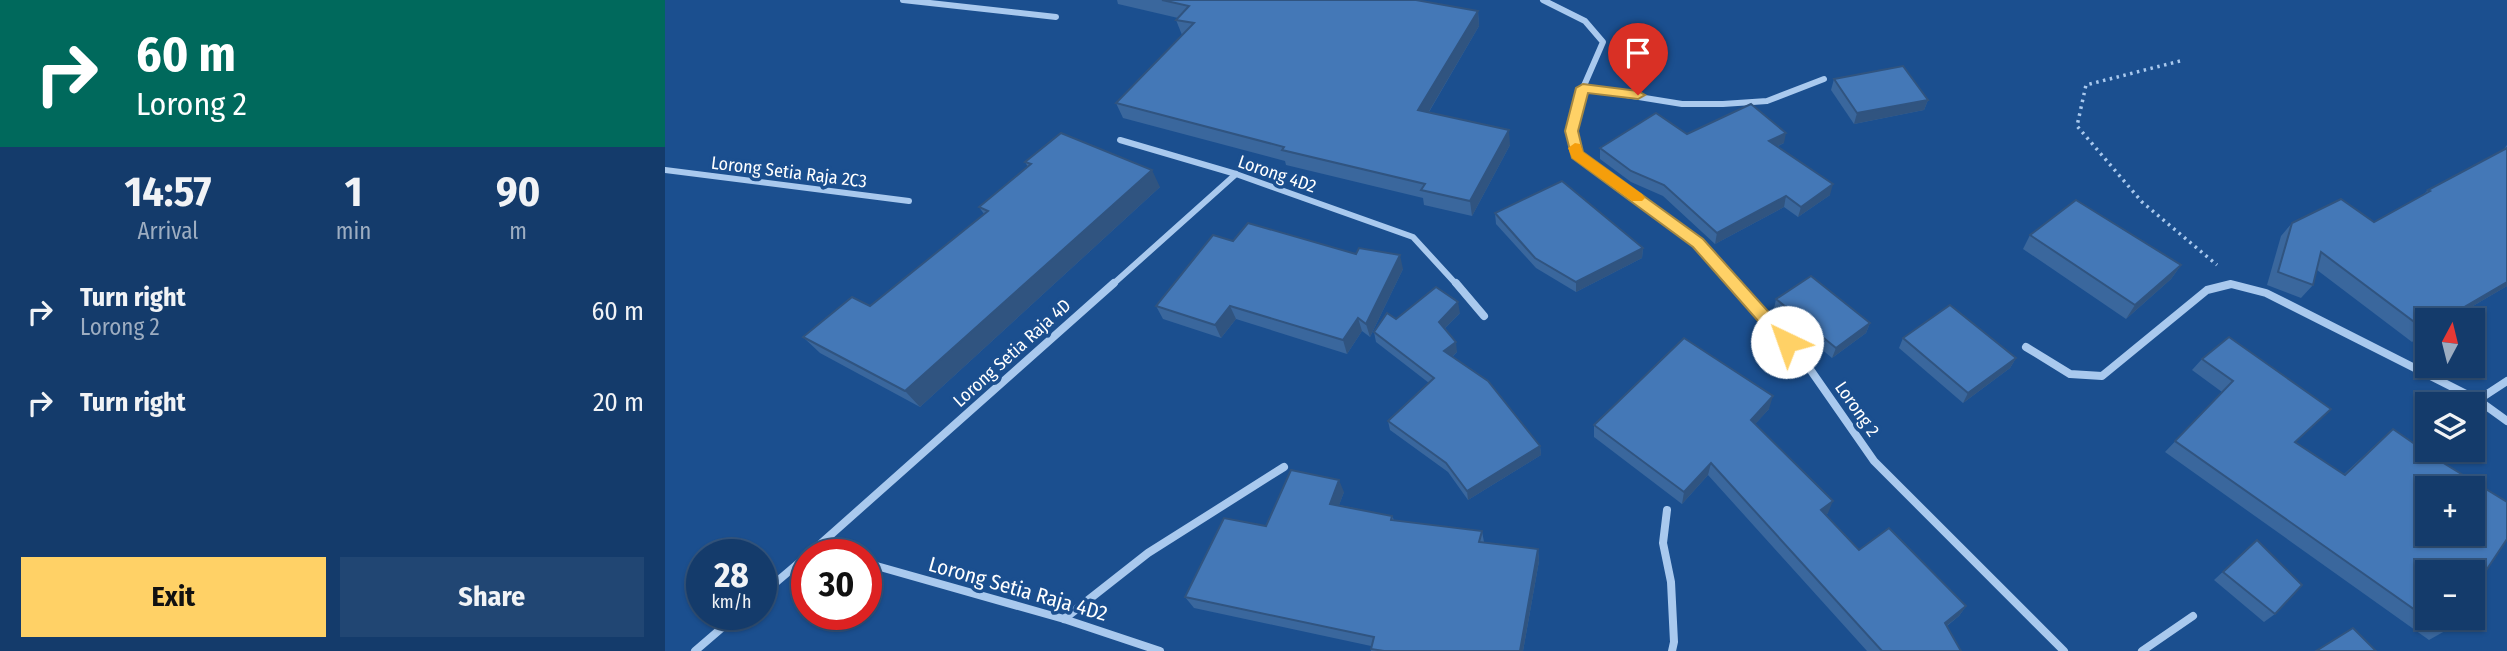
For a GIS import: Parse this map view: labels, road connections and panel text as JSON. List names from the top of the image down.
{
  "streets": {
    "street": [
      "Lorong Setia Raja 2C3",
      "Lorong 4D2",
      "Lorong Setia Raja 4D",
      "Lorong 2",
      "Lorong Setia Raja 4D2"
    ]
  },
  "crossings": [
    ["Lorong 4D2", "Lorong Setia Raja 4D"]
  ],
  "north": "top",
  "page": {
    "turn": ["60 m", "Lorong 2"],
    "eta": [
      "14:57",
      "Arrival",
      "1",
      "min",
      "90",
      "m"
    ],
    "list": [
      {
        "name": "Turn right",
        "note": "Lorong 2",
        "value": "60 m"
      },
      {
        "name": "Turn right",
        "value": "20 m"
      }
    ],
    "map_buttons": ["+", "−"],
    "speed": "28 km/h",
    "limit": "30",
    "buttons": ["Exit", "Share"]
  }
}
